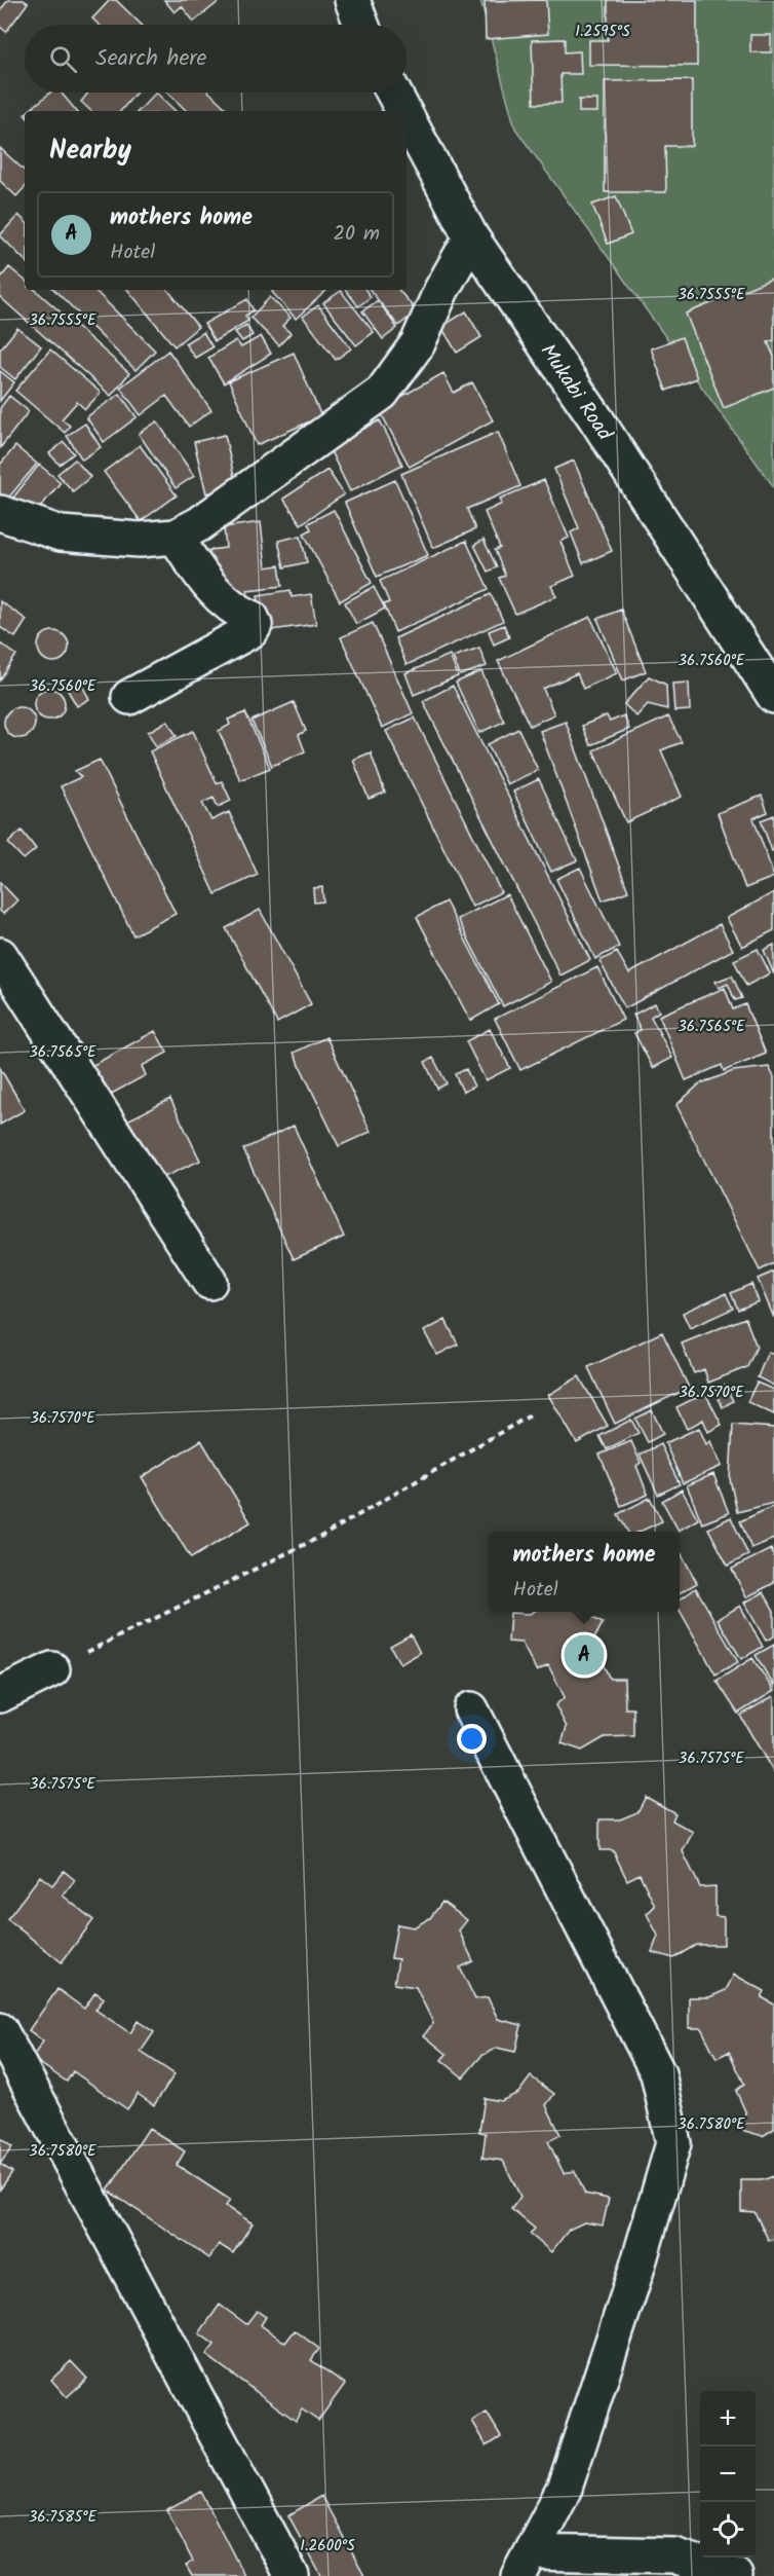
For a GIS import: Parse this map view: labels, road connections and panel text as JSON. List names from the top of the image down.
{
  "streets": {
    "street": ["Mukabi Road"]
  },
  "page": {
    "search": "Search here",
    "heading": "Nearby",
    "list": [
      {
        "mark": "A",
        "name": "mothers home",
        "note": "Hotel",
        "value": "20 m"
      }
    ],
    "popup": ["mothers home", "Hotel"],
    "pins": "A",
    "map_buttons": ["+", "−"]
  },
  "coordinates": [
    "1.2595°S",
    "36.7555°E",
    "36.7560°E",
    "36.7565°E",
    "36.7570°E",
    "36.7575°E",
    "36.7580°E",
    "36.7585°E",
    "1.2600°S"
  ]
}
